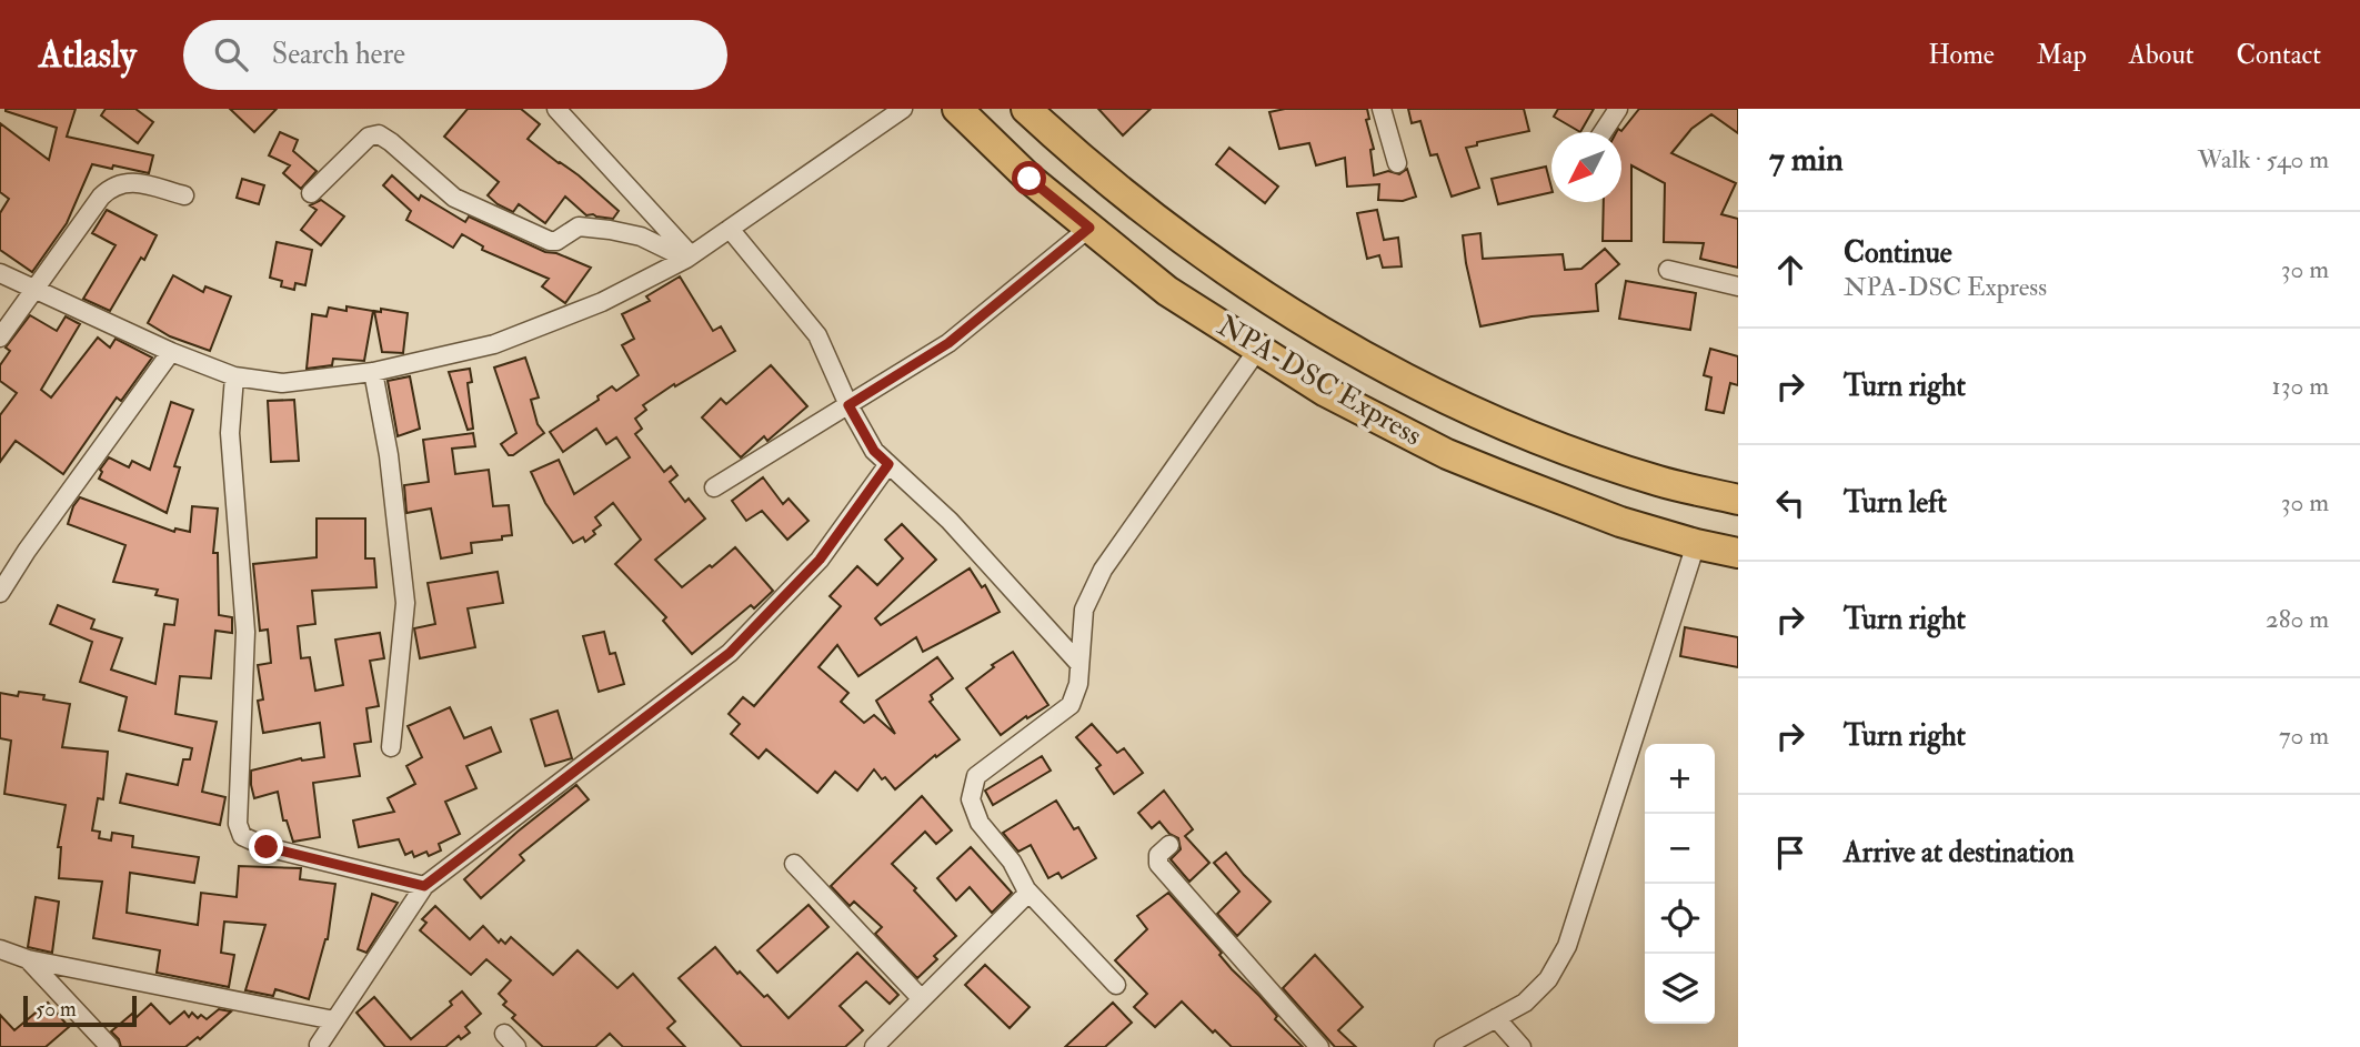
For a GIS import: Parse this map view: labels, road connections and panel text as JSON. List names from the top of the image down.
{
  "streets": {
    "main road": ["NPA-DSC Express"]
  },
  "scale_bar": "50 m",
  "north": "bottom left",
  "page": {
    "header": "Atlasly",
    "search": "Search here",
    "nav": [
      "Home",
      "Map",
      "About",
      "Contact"
    ],
    "heading": ["7 min", "Walk · 540 m"],
    "list": [
      ["Continue", "NPA-DSC Express", "30 m"],
      ["Turn right", "130 m"],
      ["Turn left", "30 m"],
      ["Turn right", "280 m"],
      ["Turn right", "70 m"],
      "Arrive at destination"
    ],
    "map_buttons": ["+", "−"],
    "scale": "50 m"
  }
}
